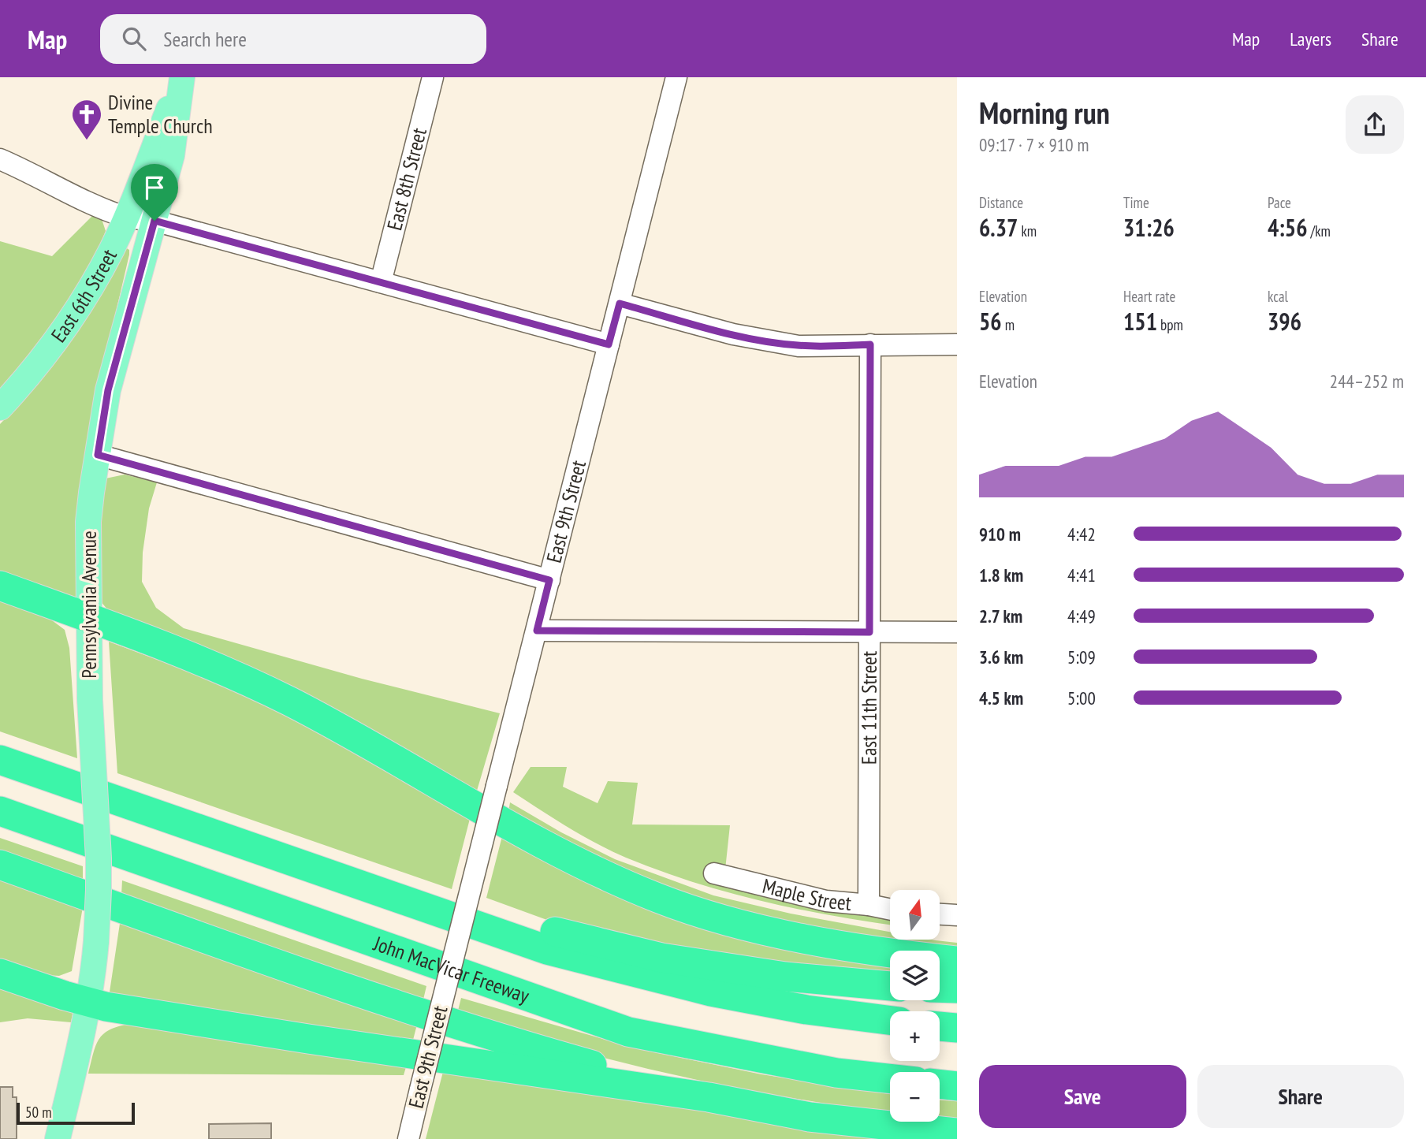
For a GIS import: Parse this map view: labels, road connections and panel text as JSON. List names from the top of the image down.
{
  "streets": {
    "highway": ["John MacVicar Freeway"],
    "main road": ["East 6th Street", "Pennsylvania Avenue"],
    "street": [
      "East 8th Street",
      "East 9th Street",
      "East 11th Street",
      "Maple Street"
    ]
  },
  "crossings": [
    ["East 6th Street", "Pennsylvania Avenue"],
    ["East 11th Street", "Maple Street"]
  ],
  "places": {
    "church": ["Divine Temple Church"]
  },
  "scale_bar": "50 m",
  "north": "top",
  "page": {
    "header": "Map",
    "search": "Search here",
    "nav": ["Map", "Layers", "Share"],
    "heading": ["Morning run", "09:17 · 7 × 910 m"],
    "stats": [
      ["Distance", "6.37 km"],
      ["Time", "31:26"],
      ["Pace", "4:56 /km"],
      ["Elevation", "56 m"],
      ["Heart rate", "151 bpm"],
      ["kcal", "396"]
    ],
    "chart": ["Elevation", "244–252 m"],
    "list": [
      {
        "name": "910 m",
        "note": "4:42"
      },
      {
        "name": "1.8 km",
        "note": "4:41"
      },
      {
        "name": "2.7 km",
        "note": "4:49"
      },
      {
        "name": "3.6 km",
        "note": "5:09"
      },
      {
        "name": "4.5 km",
        "note": "5:00"
      }
    ],
    "map_buttons": ["+", "−"],
    "buttons": ["Save", "Share"],
    "scale": "50 m"
  }
}
